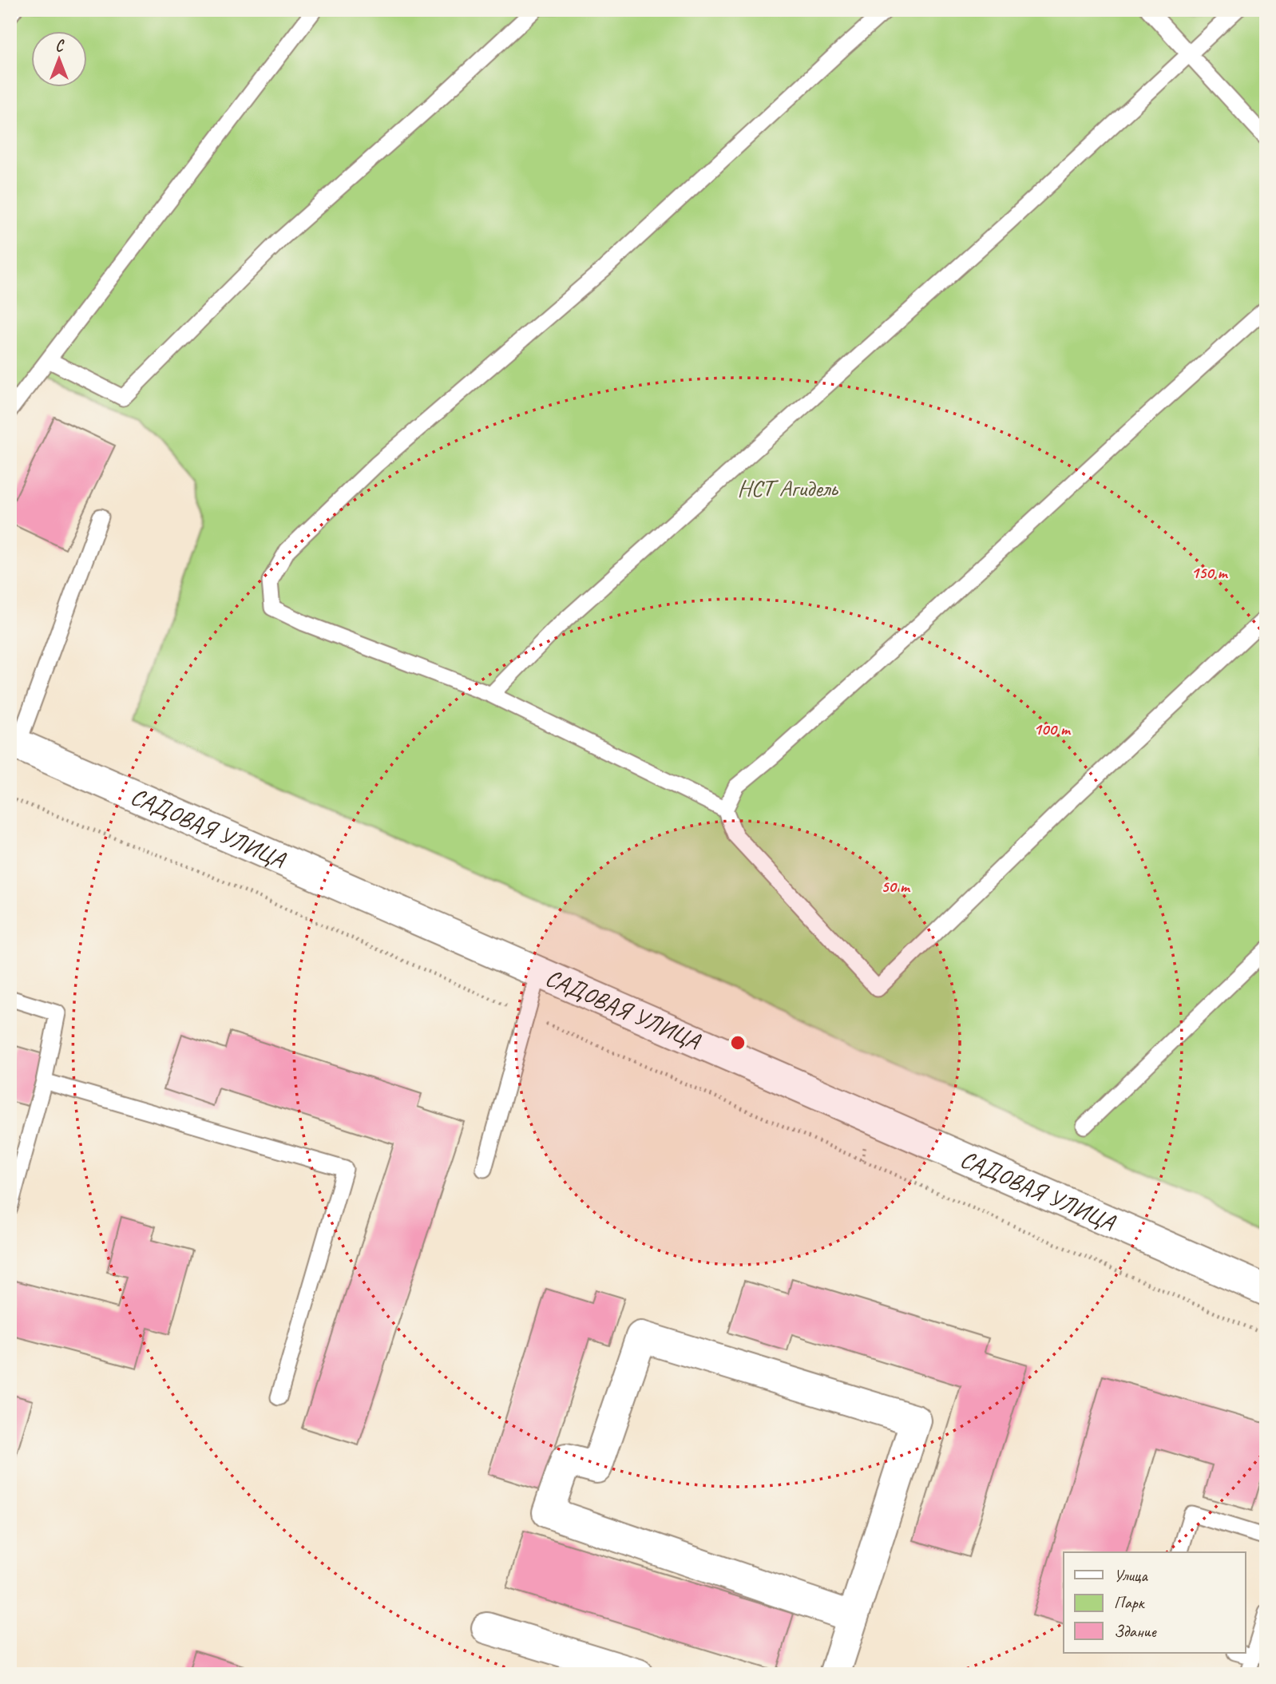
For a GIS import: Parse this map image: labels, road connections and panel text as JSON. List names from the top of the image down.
{
  "streets": {
    "main road": ["САДОВАЯ УЛИЦА"]
  },
  "parks": ["НСТ Агидель"],
  "legend": ["Улица", "Парк", "Здание"],
  "north": "top",
  "rings": ["150 m", "100 m", "50 m"]
}
